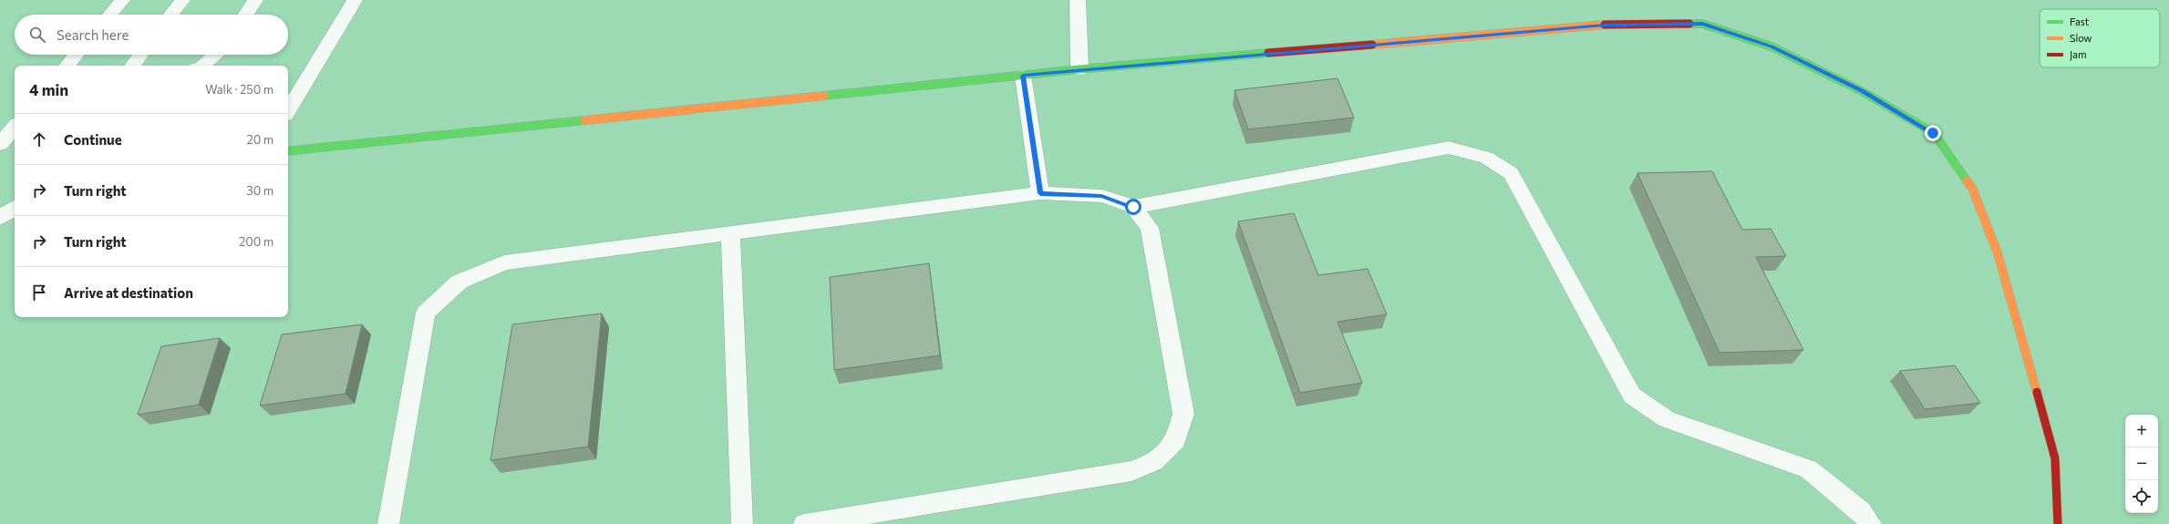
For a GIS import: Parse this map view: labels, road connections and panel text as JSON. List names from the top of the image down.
{
  "legend": ["Fast", "Slow", "Jam"],
  "page": {
    "search": "Search here",
    "heading": ["4 min", "Walk · 250 m"],
    "list": [
      ["Continue", "20 m"],
      ["Turn right", "30 m"],
      ["Turn right", "200 m"],
      "Arrive at destination"
    ],
    "map_buttons": ["+", "−"]
  }
}
